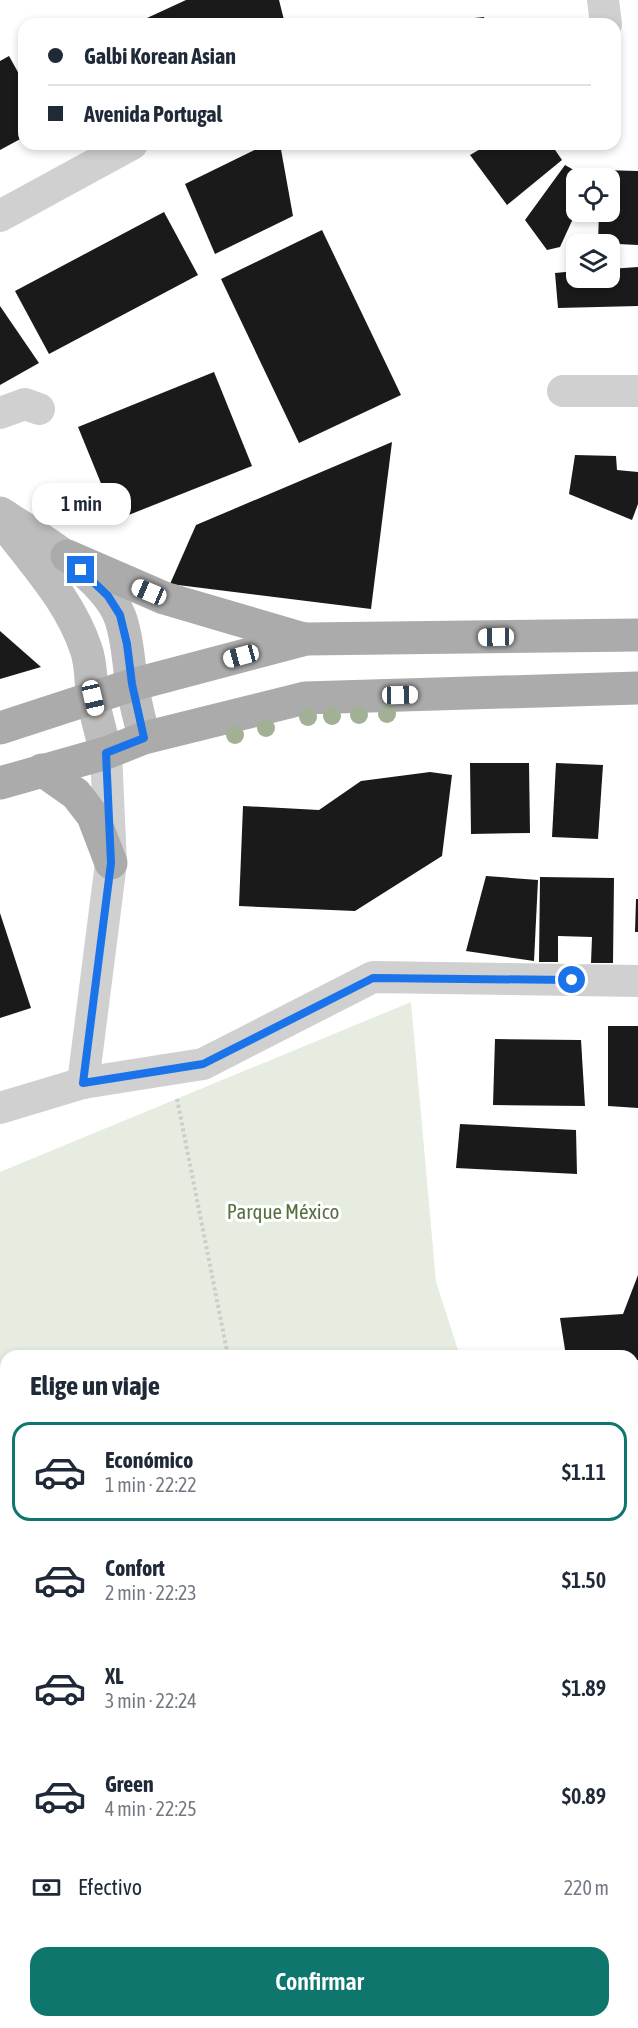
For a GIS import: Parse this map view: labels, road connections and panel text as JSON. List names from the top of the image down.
{
  "parks": ["Parque México"],
  "page": {
    "banner": ["Galbi Korean Asian", "Avenida Portugal"],
    "bubble": "1 min",
    "heading": "Elige un viaje",
    "list": [
      {
        "name": "Económico",
        "note": "1 min · 22:22",
        "value": "$1.11"
      },
      {
        "name": "Confort",
        "note": "2 min · 22:23",
        "value": "$1.50"
      },
      {
        "name": "XL",
        "note": "3 min · 22:24",
        "value": "$1.89"
      },
      {
        "name": "Green",
        "note": "4 min · 22:25",
        "value": "$0.89"
      }
    ],
    "pay": ["Efectivo", "220 m"],
    "buttons": "Confirmar"
  }
}
